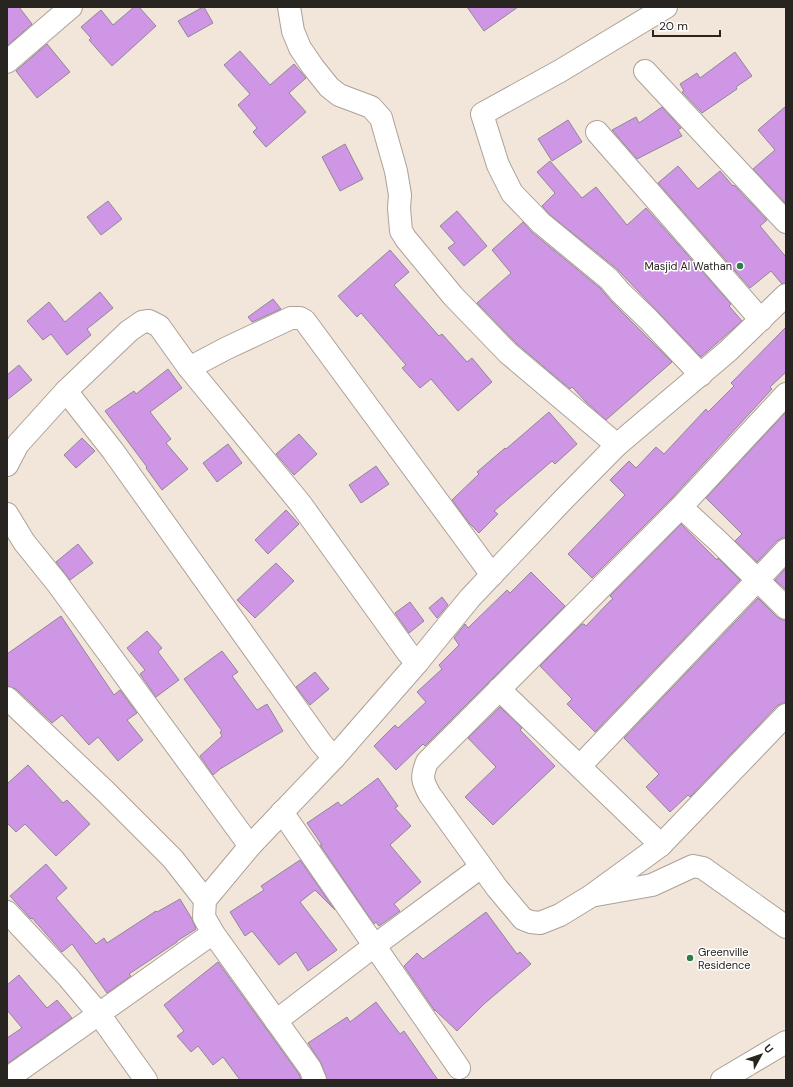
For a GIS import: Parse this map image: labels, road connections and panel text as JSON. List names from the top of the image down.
{
  "places": ["Masjid Al Wathan", "Greenville Residence"],
  "scale_bar": "20 m",
  "north": "top right"
}
